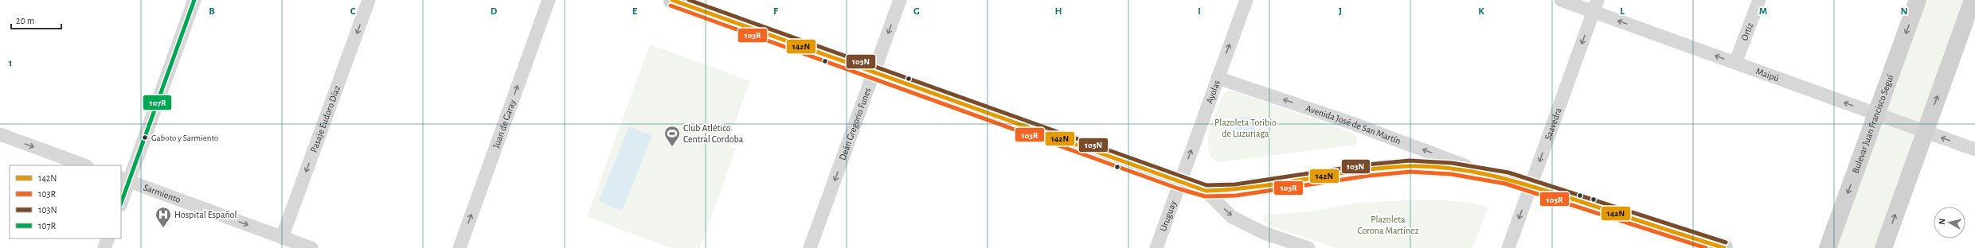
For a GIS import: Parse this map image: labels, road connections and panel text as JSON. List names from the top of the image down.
{
  "streets": {
    "main road": ["Avenida José de San Martín", "Bulevar Juan Francisco Seguí"],
    "street": [
      "Ortiz",
      "Maipú",
      "Ayolas",
      "Pasaje Eudoro Díaz",
      "Juan de Garay",
      "Deán Gregorio Funes",
      "Saavedra",
      "Sarmiento",
      "Uruguay"
    ]
  },
  "crossings": [
    ["Ortiz", "Maipú"],
    ["Maipú", "Saavedra"],
    ["Maipú", "Bulevar Juan Francisco Seguí"],
    ["Ayolas", "Avenida José de San Martín"],
    ["Ayolas", "Uruguay"],
    ["Pasaje Eudoro Díaz", "Sarmiento"],
    ["Deán Gregorio Funes", "Avenida José de San Martín"],
    ["Avenida José de San Martín", "Saavedra"],
    ["Avenida José de San Martín", "Uruguay"]
  ],
  "one_way": [
    "Maipú",
    "Ayolas",
    "Pasaje Eudoro Díaz",
    "Juan de Garay",
    "Deán Gregorio Funes",
    "Saavedra",
    "Sarmiento"
  ],
  "parks": ["Plazoleta Toribio de Luzuriaga", "Plazoleta Corona Martínez"],
  "places": {
    "other": ["Gaboto y Sarmiento"],
    "sports": ["Club Atlético Central Cordoba"],
    "hospital": ["Hospital Español"]
  },
  "lines": [
    "transit line 142N",
    "transit line 103N",
    "transit line 107R",
    "transit line 103R"
  ],
  "legend": [
    "142N",
    "103R",
    "103N",
    "107R"
  ],
  "scale_bar": "20 m",
  "north": "left",
  "grid": {
    "columns": [
      "B",
      "C",
      "D",
      "E",
      "F",
      "G",
      "H",
      "I",
      "J",
      "K",
      "L",
      "M",
      "N"
    ],
    "rows": ["1"]
  }
}
